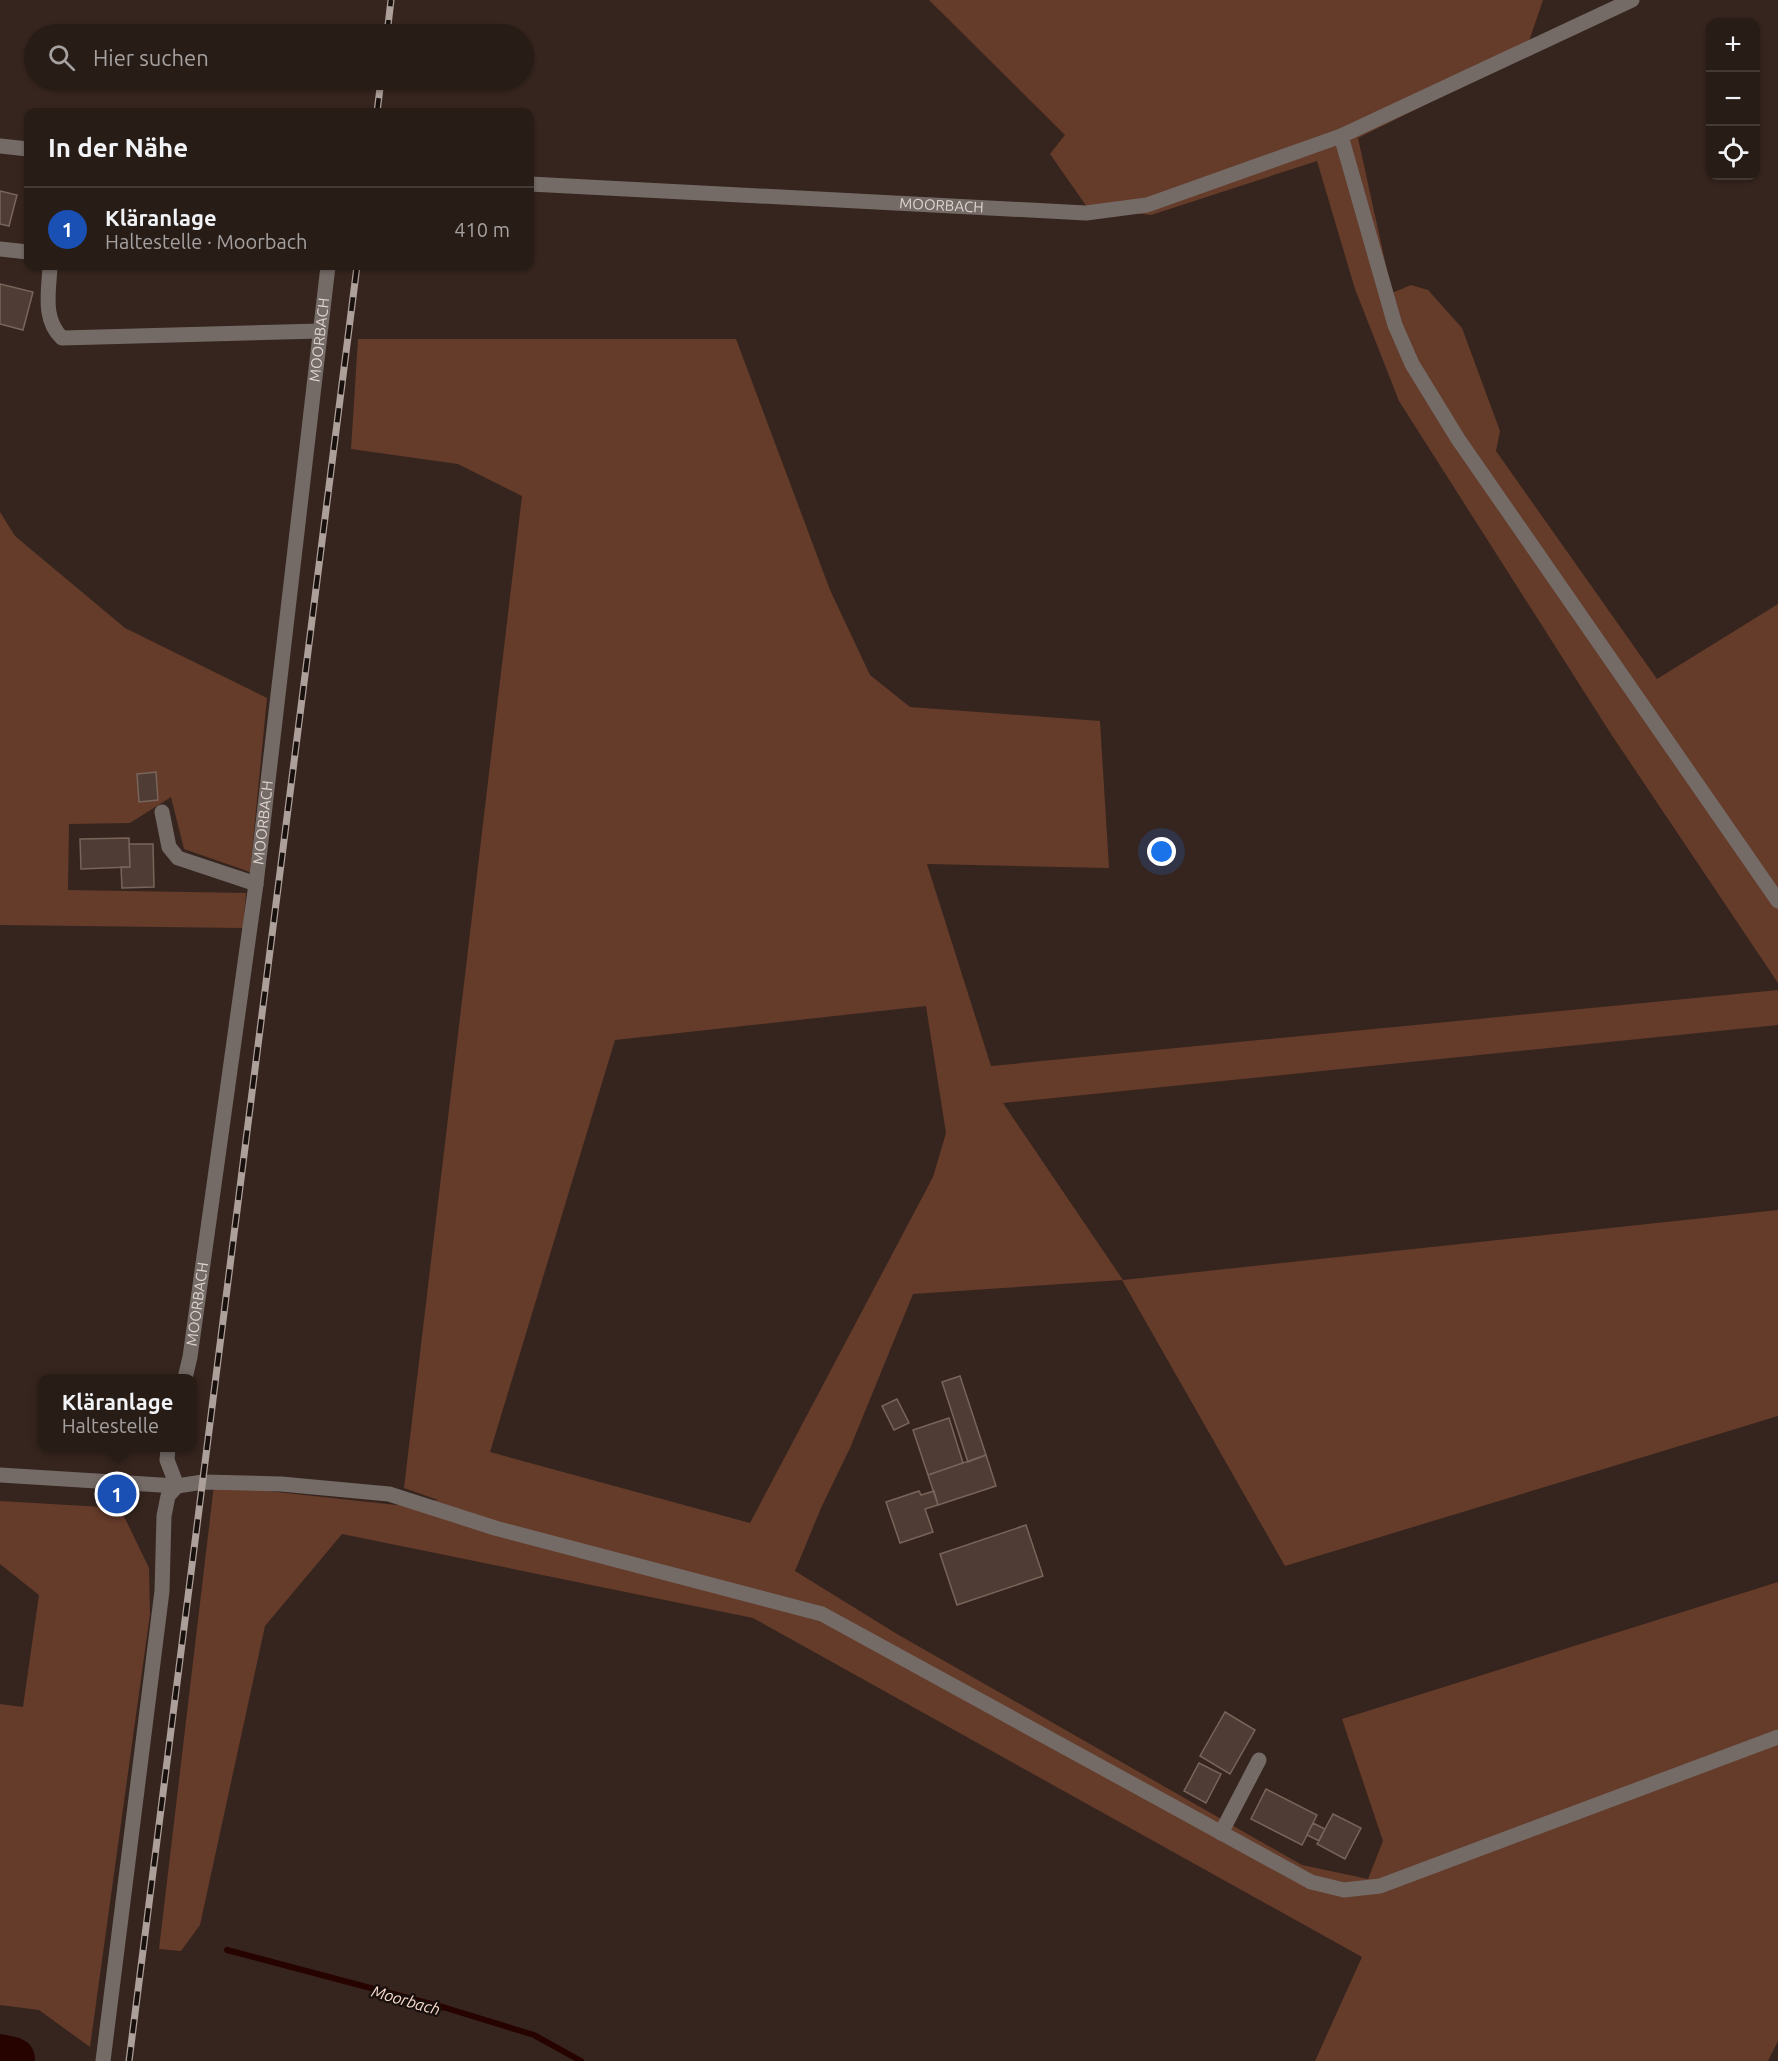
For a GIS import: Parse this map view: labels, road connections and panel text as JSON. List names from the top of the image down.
{
  "streets": {
    "street": ["MOORBACH"]
  },
  "water": ["Moorbach"],
  "page": {
    "map_buttons": ["+", "−"],
    "search": "Hier suchen",
    "heading": "In der Nähe",
    "list": [
      {
        "mark": "1",
        "name": "Kläranlage",
        "note": "Haltestelle · Moorbach",
        "value": "410 m"
      }
    ],
    "popup": ["Kläranlage", "Haltestelle"],
    "pins": "1"
  }
}
